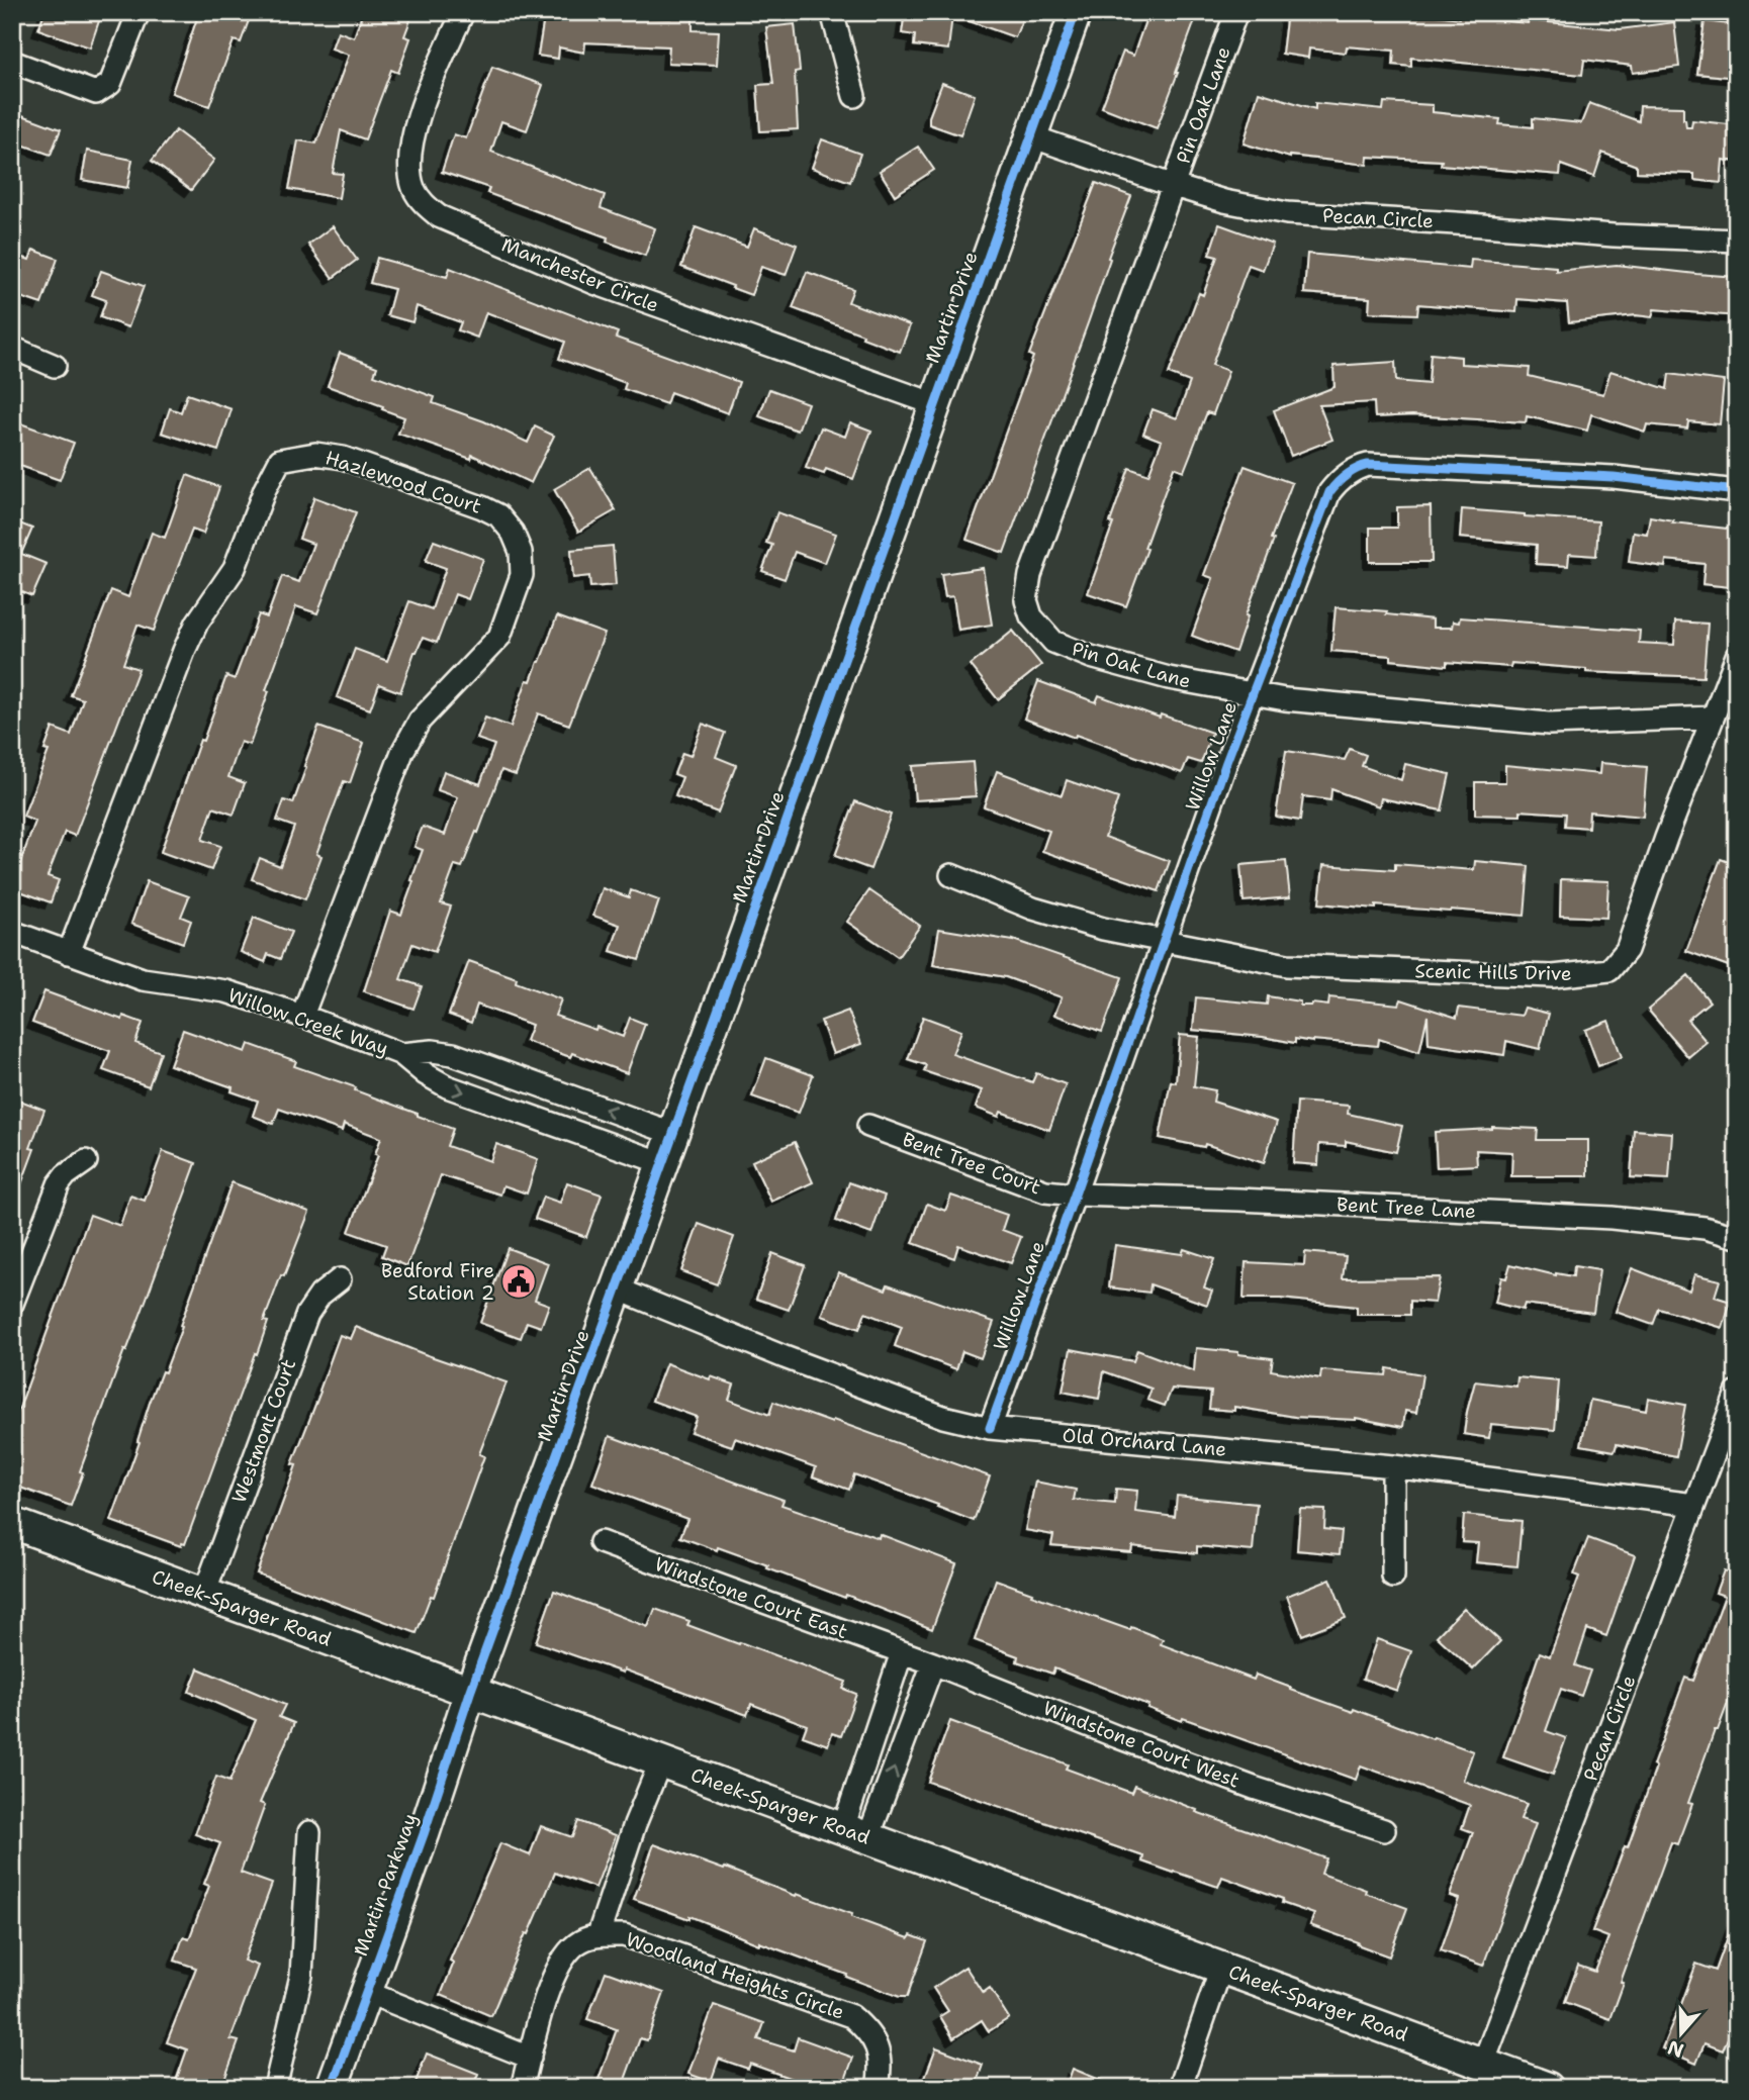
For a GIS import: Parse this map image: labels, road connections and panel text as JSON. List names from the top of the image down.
{
  "streets": {
    "street": [
      "Pin Oak Lane",
      "Pecan Circle",
      "Manchester Circle",
      "Martin Drive",
      "Hazlewood Court",
      "Willow Lane",
      "Scenic Hills Drive",
      "Willow Creek Way",
      "Bent Tree Court",
      "Bent Tree Lane",
      "Westmont Court",
      "Old Orchard Lane",
      "Windstone Court East",
      "Cheek-Sparger Road",
      "Windstone Court West",
      "Martin Parkway",
      "Woodland Heights Circle"
    ]
  },
  "crossings": [
    ["Pin Oak Lane", "Pecan Circle"],
    ["Pin Oak Lane", "Willow Lane"],
    ["Pin Oak Lane", "Scenic Hills Drive"],
    ["Pecan Circle", "Martin Drive"],
    ["Pecan Circle", "Old Orchard Lane"],
    ["Pecan Circle", "Cheek-Sparger Road"],
    ["Manchester Circle", "Martin Drive"],
    ["Martin Drive", "Willow Creek Way"],
    ["Martin Drive", "Old Orchard Lane"],
    ["Martin Drive", "Cheek-Sparger Road"],
    ["Martin Drive", "Martin Parkway"],
    ["Hazlewood Court", "Willow Creek Way"],
    ["Willow Lane", "Scenic Hills Drive"],
    ["Willow Lane", "Bent Tree Court"],
    ["Willow Lane", "Bent Tree Lane"],
    ["Willow Lane", "Old Orchard Lane"],
    ["Bent Tree Court", "Bent Tree Lane"],
    ["Westmont Court", "Cheek-Sparger Road"],
    ["Windstone Court East", "Windstone Court West"],
    ["Cheek-Sparger Road", "Martin Parkway"]
  ],
  "places": {
    "public building": ["Bedford Fire Station 2"]
  },
  "north": "bottom"
}
